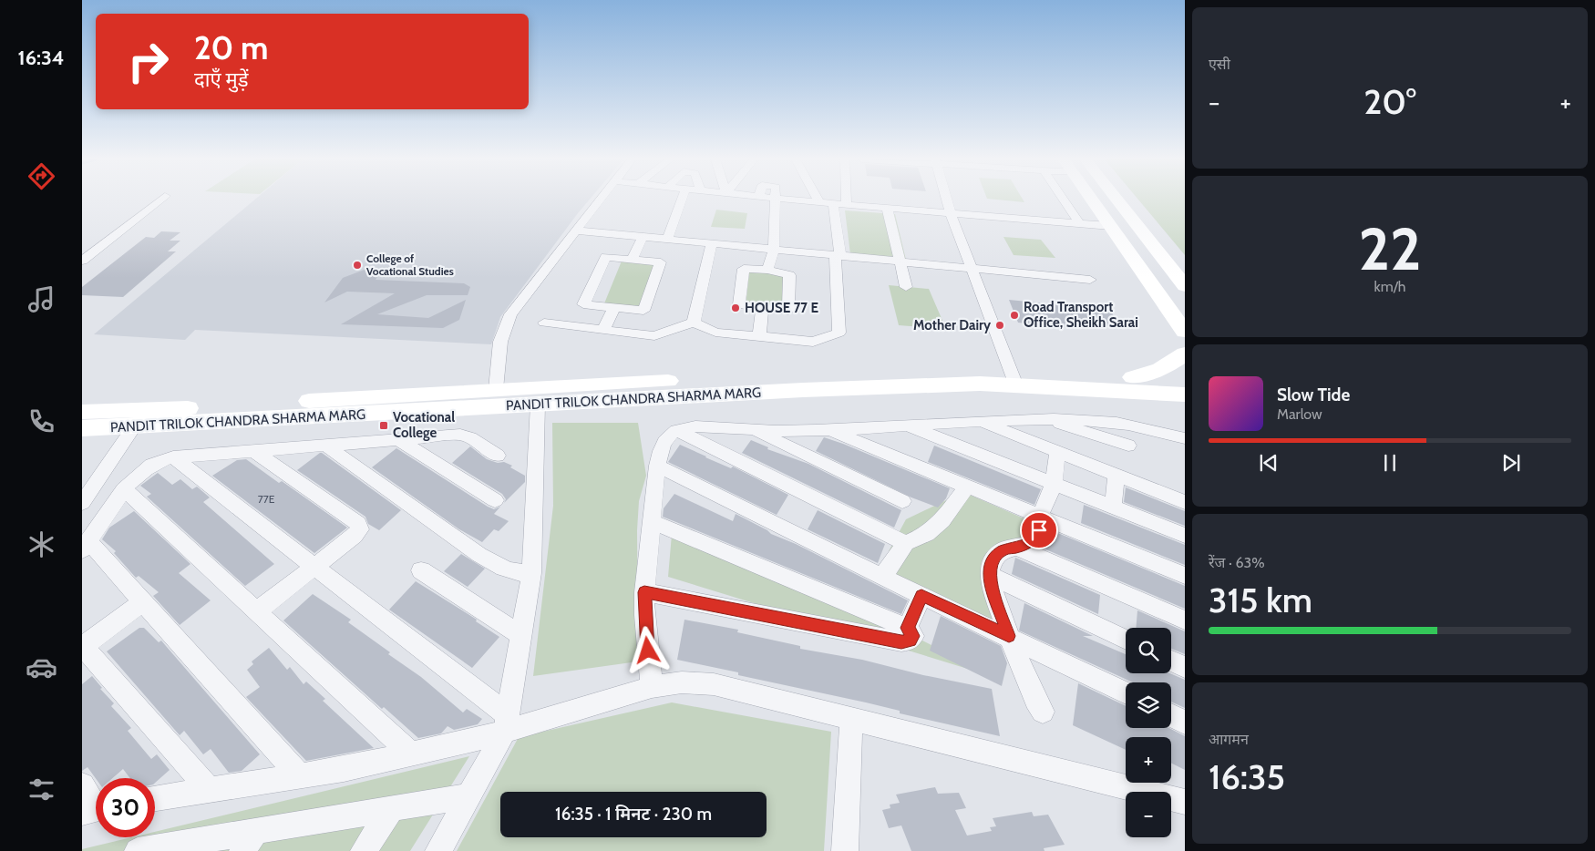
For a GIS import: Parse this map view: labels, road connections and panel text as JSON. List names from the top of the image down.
{
  "streets": {
    "main road": ["PANDIT TRILOK CHANDRA SHARMA MARG"]
  },
  "places": {
    "other": [
      "College of Vocational Studies",
      "HOUSE 77 E",
      "Road Transport Office, Sheikh Sarai",
      "Mother Dairy"
    ],
    "transit": ["Vocational College"]
  },
  "house_numbers": ["77E"],
  "page": {
    "tabs": "16:34",
    "tile": [
      "एसी",
      ["22", "km/h"],
      ["रेंज · 63%", "315 km"],
      ["आगमन", "16:35"]
    ],
    "turn": ["20 m", "दाएँ मुड़ें"],
    "heat": ["−", "20°", "+"],
    "song": ["Slow Tide", "Marlow"],
    "map_buttons": ["+", "−"],
    "limit": "30",
    "trip": "16:35 · 1 मिनट · 230 m"
  }
}
